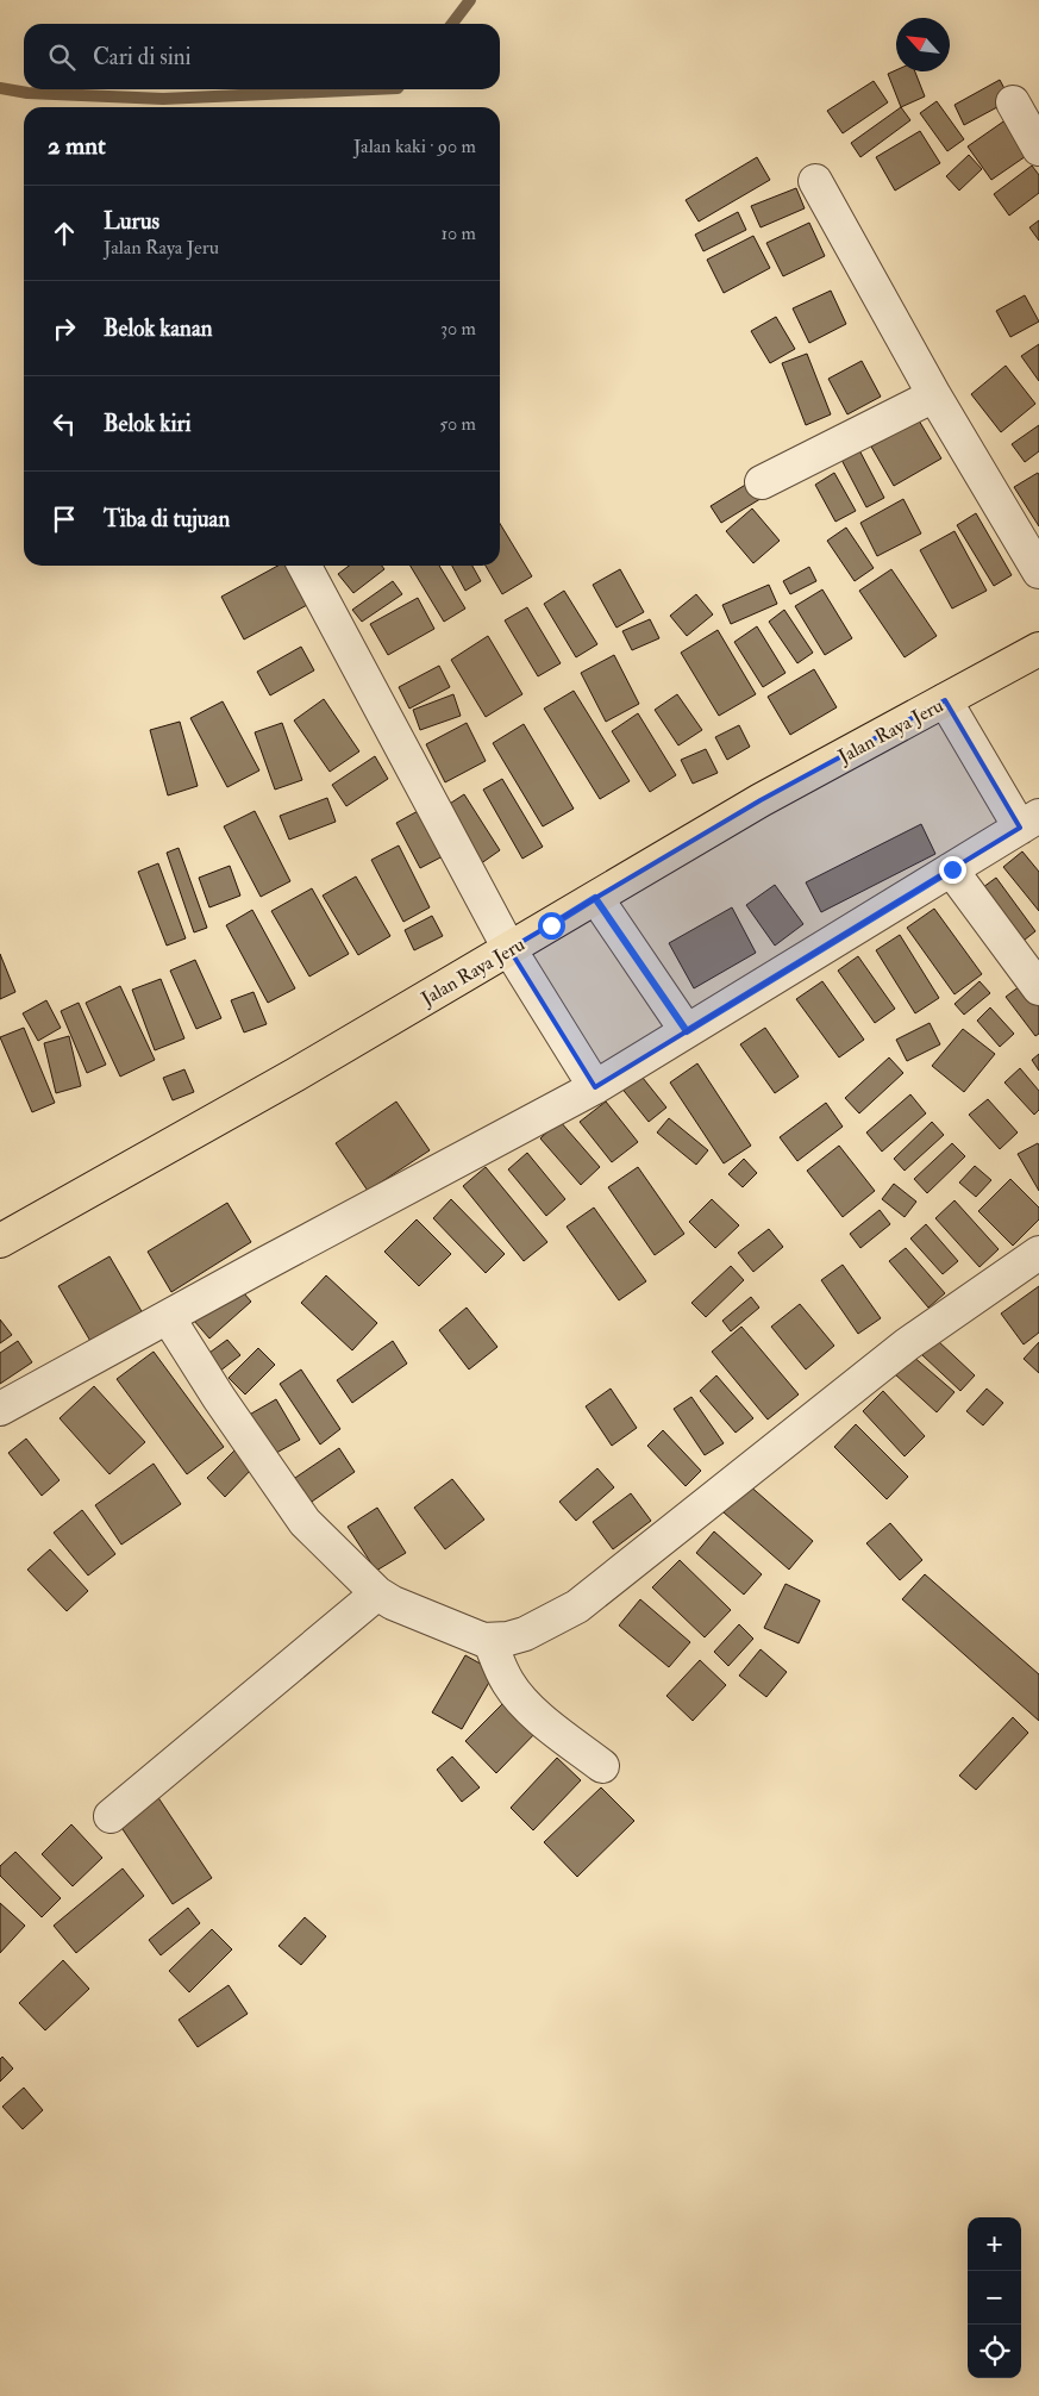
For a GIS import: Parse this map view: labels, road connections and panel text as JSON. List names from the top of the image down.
{
  "streets": {
    "main road": ["Jalan Raya Jeru"]
  },
  "north": "top left",
  "page": {
    "search": "Cari di sini",
    "heading": ["2 mnt", "Jalan kaki · 90 m"],
    "list": [
      ["Lurus", "Jalan Raya Jeru", "10 m"],
      ["Belok kanan", "30 m"],
      ["Belok kiri", "50 m"],
      "Tiba di tujuan"
    ],
    "map_buttons": ["+", "−"]
  }
}
